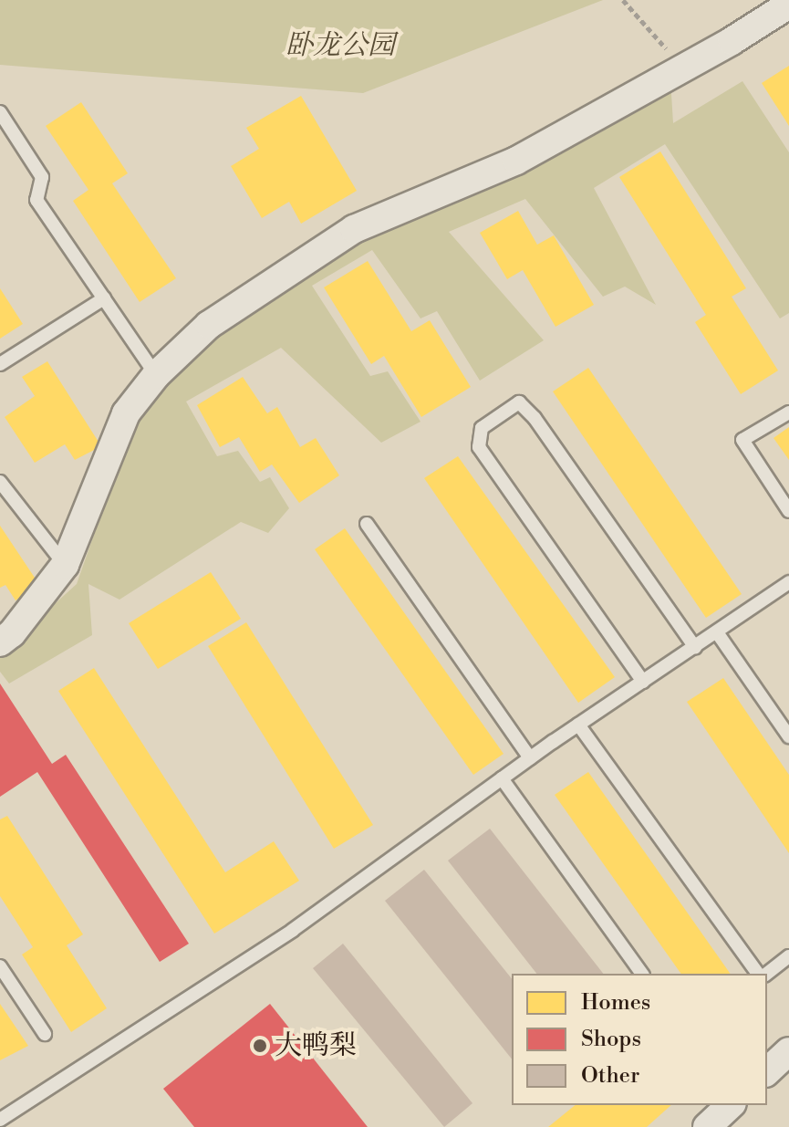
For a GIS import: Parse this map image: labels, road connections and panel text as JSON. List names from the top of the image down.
{
  "parks": ["卧龙公园"],
  "places": ["大鸭梨"],
  "legend": ["Homes", "Shops", "Other"]
}
